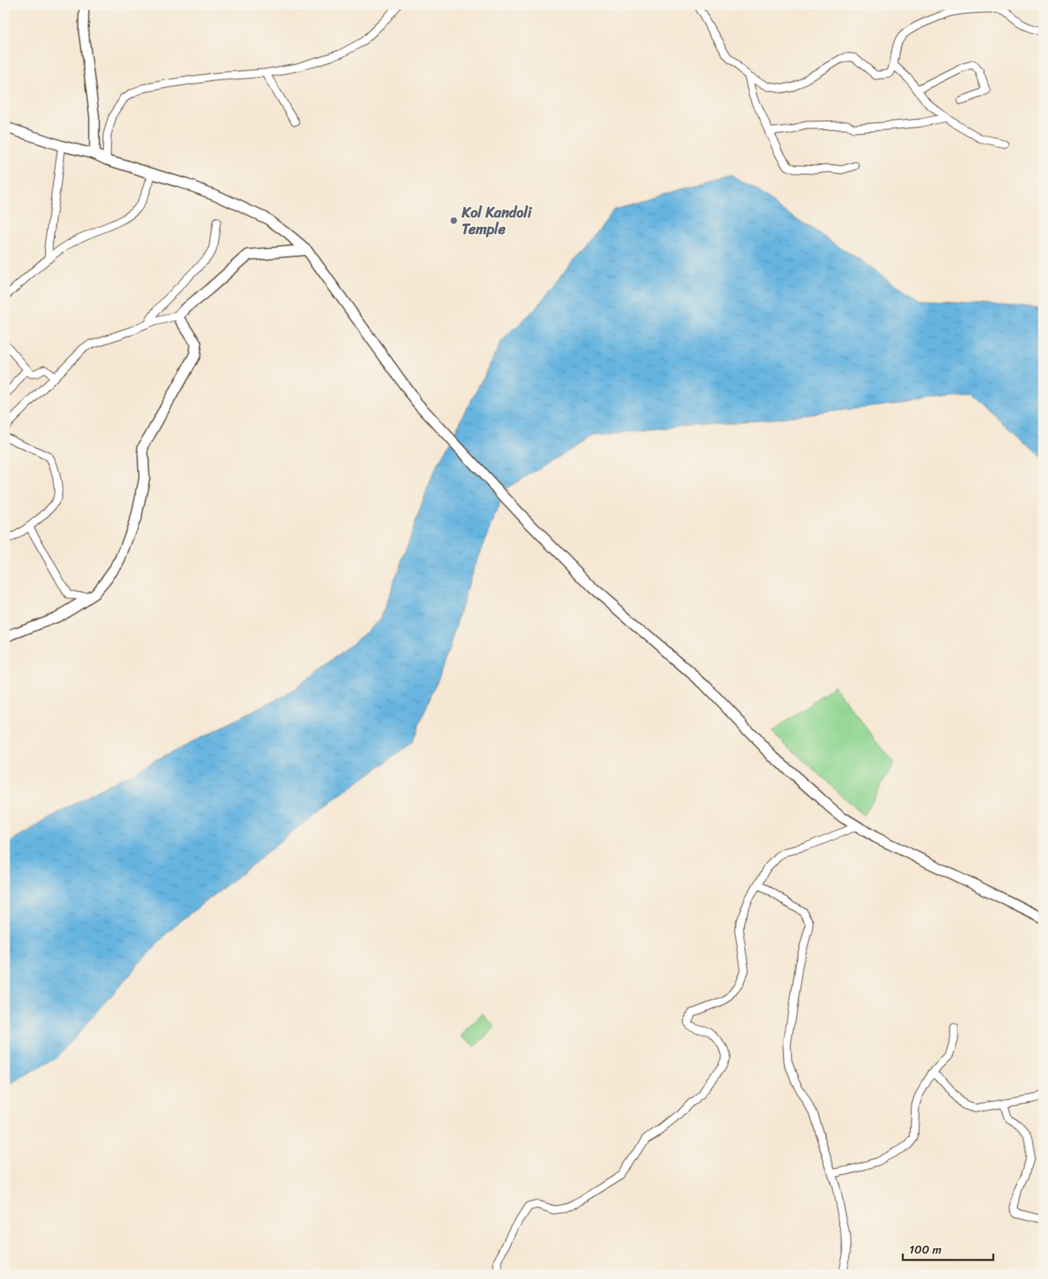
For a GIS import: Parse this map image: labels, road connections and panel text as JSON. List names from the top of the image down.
{
  "places": ["Kol Kandoli Temple"],
  "scale_bar": "100 m"
}
